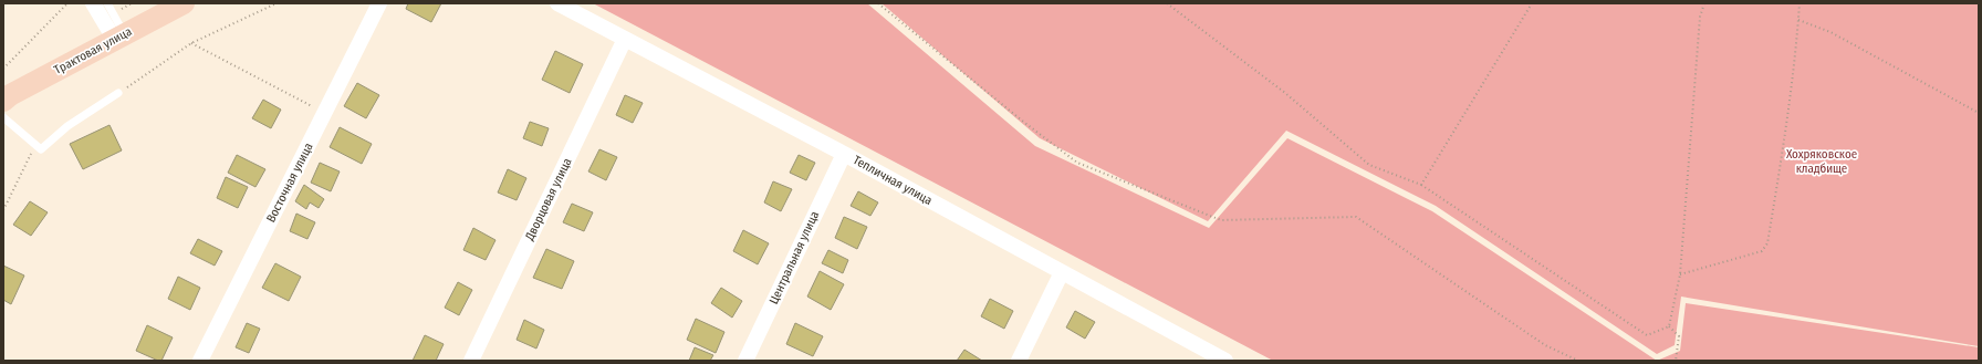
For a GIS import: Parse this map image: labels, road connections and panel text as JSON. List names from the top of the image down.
{
  "streets": {
    "street": [
      "Трактовая улица",
      "Тепличная улица",
      "Восточная улица",
      "Дворцовая улица",
      "Центральная улица"
    ]
  },
  "crossings": [
    ["Тепличная улица", "Дворцовая улица"],
    ["Тепличная улица", "Центральная улица"]
  ],
  "parks": ["Хохряковское кладбище"]
}
